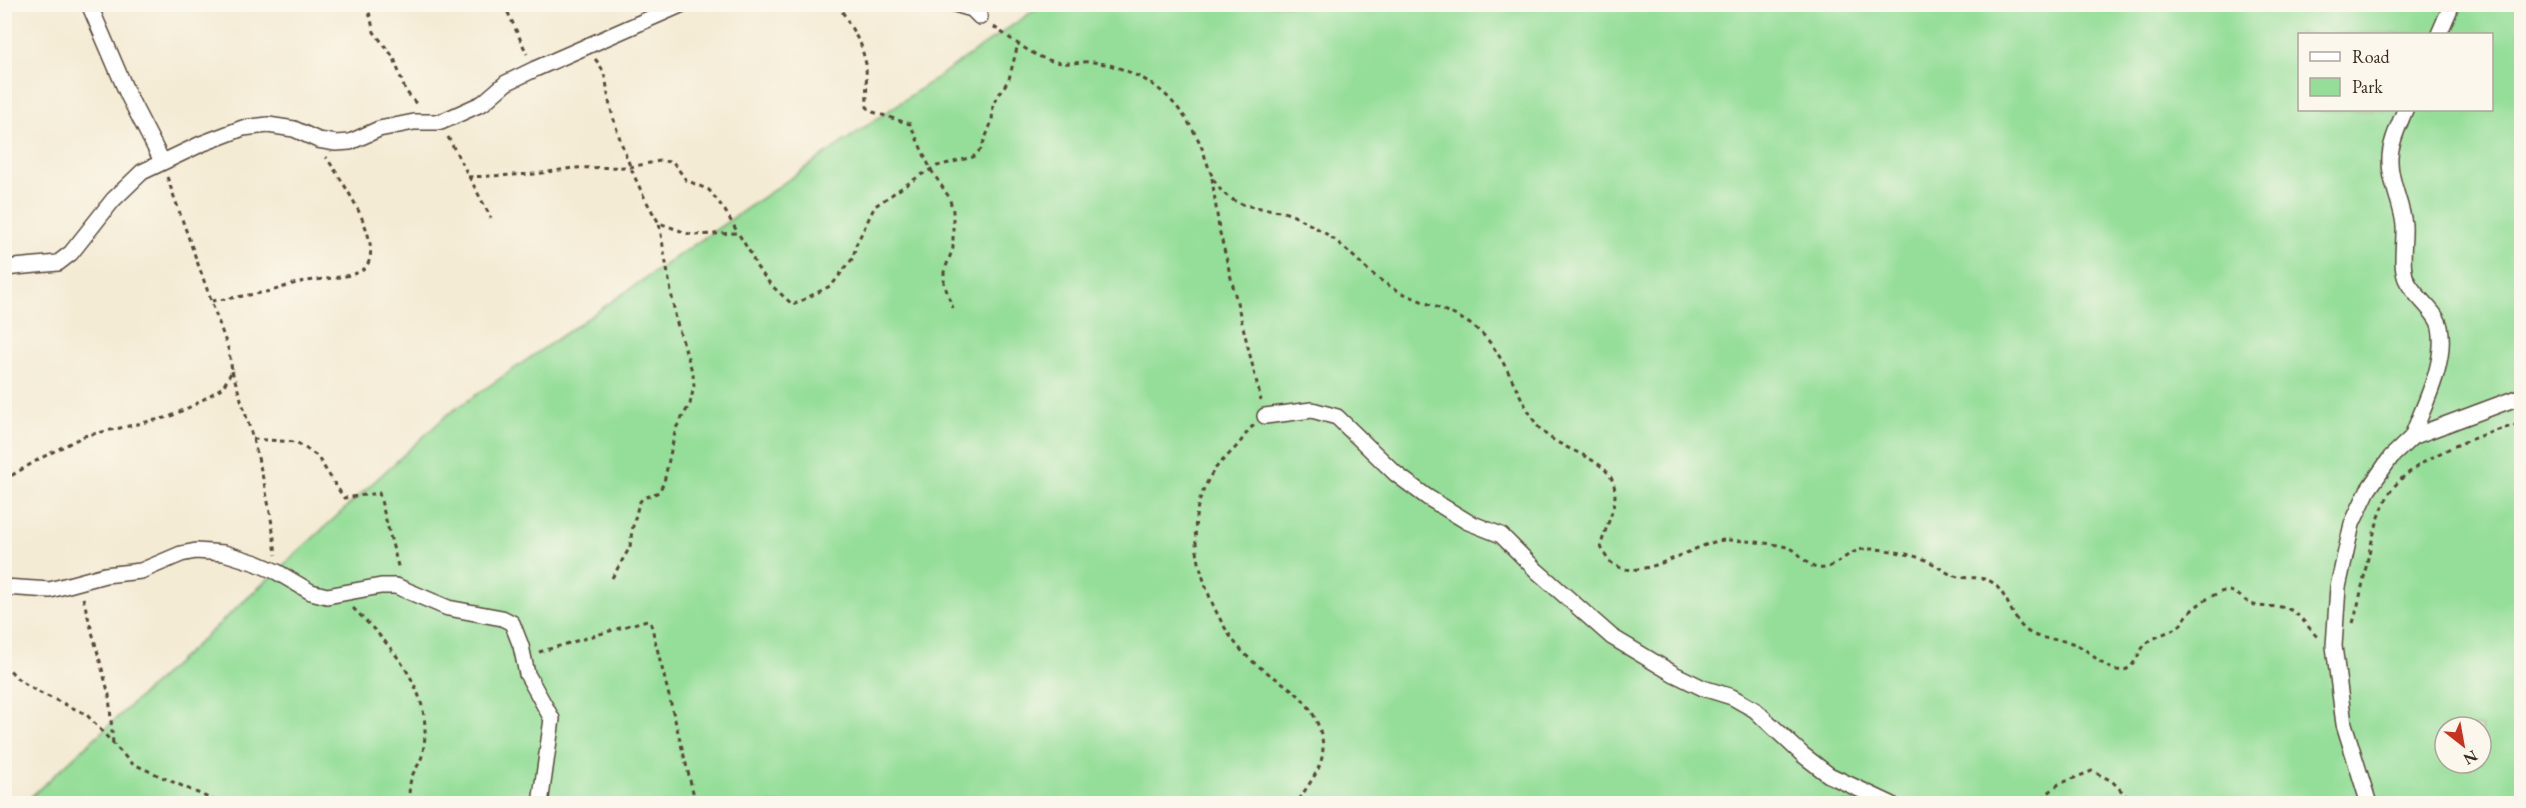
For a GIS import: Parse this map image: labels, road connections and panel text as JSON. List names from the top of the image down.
{
  "legend": ["Road", "Park"],
  "north": "bottom right"
}
